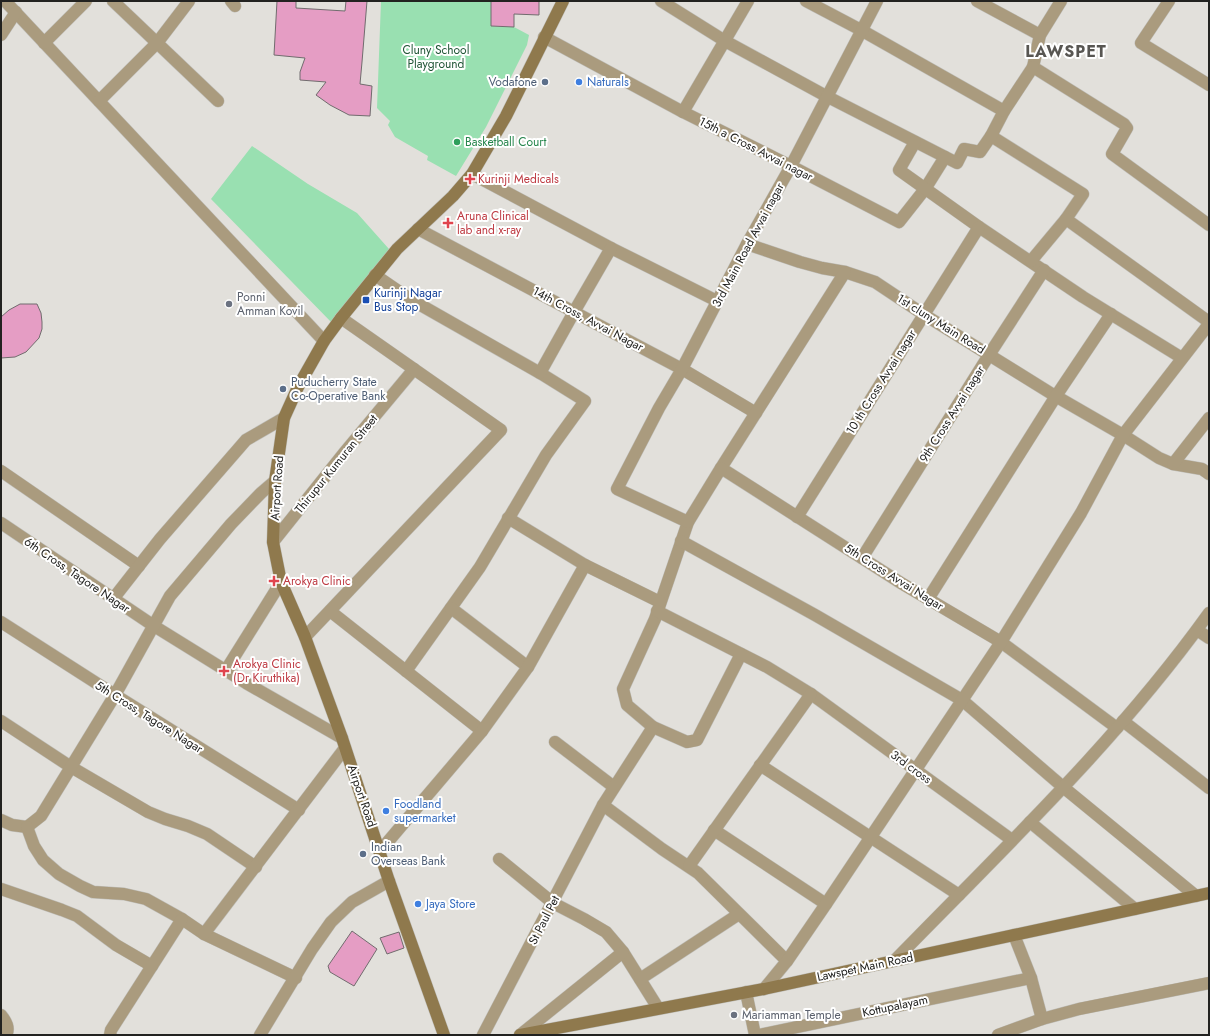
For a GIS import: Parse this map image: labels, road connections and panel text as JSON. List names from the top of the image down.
{
  "streets": {
    "street": [
      "15th a Cross Avvai nagar",
      "3rd Main Road Avvai nagar",
      "14th Cross, Avvai Nagar",
      "1st cluny Main Road",
      "10 th Cross Avvai nagar",
      "9th Cross Avvai nagar",
      "Thirupur Kumuran Street",
      "Airport Road",
      "6th Cross, Tagore Nagar",
      "5th Cross Avvai Nagar",
      "5th Cross, Tagore Nagar",
      "3rd cross",
      "St Paul Pet",
      "Lawspet Main Road",
      "Kottupalayam"
    ]
  },
  "crossings": [
    ["15th a Cross Avvai nagar", "3rd Main Road Avvai nagar"],
    ["15th a Cross Avvai nagar", "Airport Road"],
    ["3rd Main Road Avvai nagar", "14th Cross, Avvai Nagar"],
    ["3rd Main Road Avvai nagar", "1st cluny Main Road"],
    ["14th Cross, Avvai Nagar", "Airport Road"],
    ["1st cluny Main Road", "10 th Cross Avvai nagar"],
    ["1st cluny Main Road", "9th Cross Avvai nagar"],
    ["10 th Cross Avvai nagar", "5th Cross Avvai Nagar"],
    ["9th Cross Avvai nagar", "5th Cross Avvai Nagar"],
    ["Thirupur Kumuran Street", "Airport Road"],
    ["Airport Road", "6th Cross, Tagore Nagar"]
  ],
  "districts": ["LAWSPET"],
  "parks": ["Cluny School Playground"],
  "places": {
    "other": [
      "Vodafone",
      "Naturals",
      "Basketball Court",
      "Ponni Amman Kovil",
      "Puducherry State Co-Operative Bank",
      "Foodland supermarket",
      "Indian Overseas Bank",
      "Jaya Store",
      "Mariamman Temple"
    ],
    "health": [
      "Kurinji Medicals",
      "Aruna Clinical lab and x-ray",
      "Arokya Clinic",
      "Arokya Clinic (Dr Kiruthika)"
    ],
    "transit": ["Kurinji Nagar Bus Stop"]
  }
}
